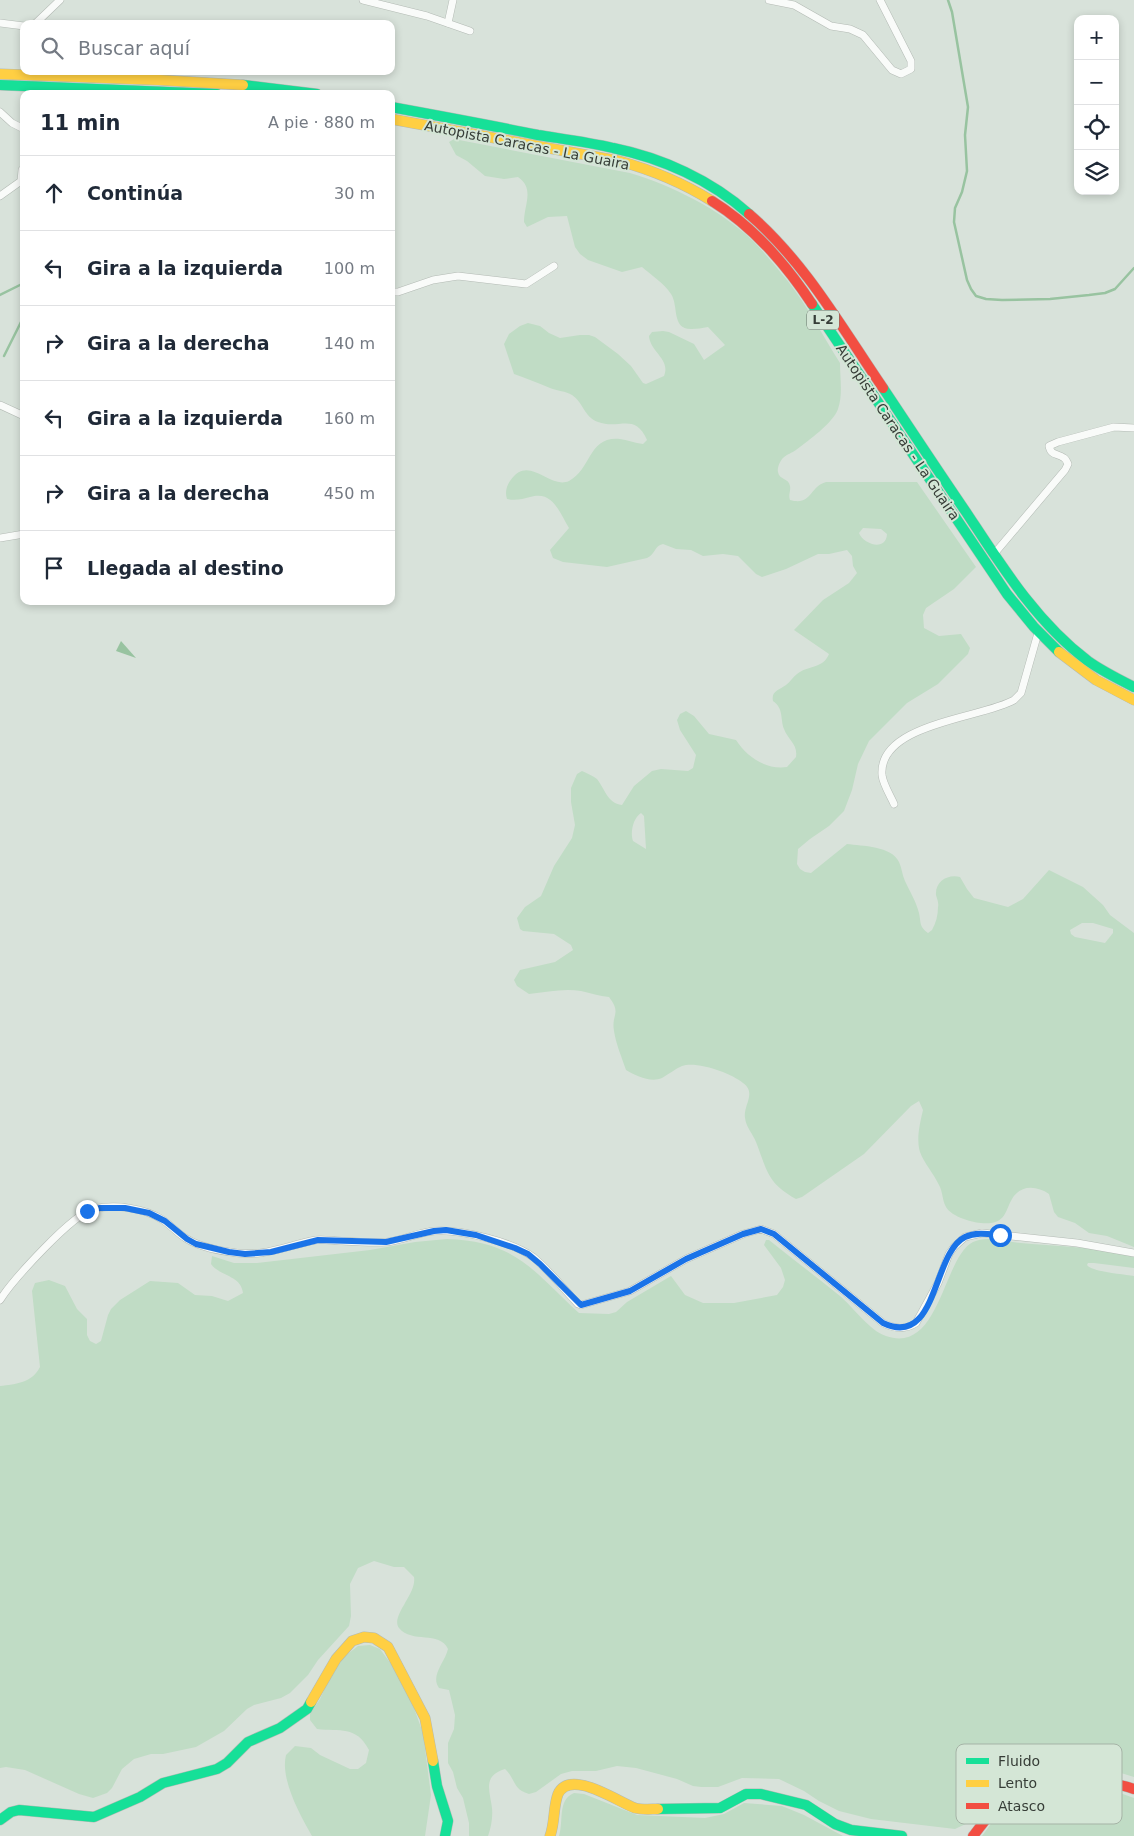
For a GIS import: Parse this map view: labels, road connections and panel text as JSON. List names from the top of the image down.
{
  "streets": {
    "main road": ["Autopista Caracas - La Guaira", "L-2"]
  },
  "legend": ["Fluido", "Lento", "Atasco"],
  "page": {
    "map_buttons": ["+", "−"],
    "search": "Buscar aquí",
    "heading": ["11 min", "A pie · 880 m"],
    "list": [
      ["Continúa", "30 m"],
      ["Gira a la izquierda", "100 m"],
      ["Gira a la derecha", "140 m"],
      ["Gira a la izquierda", "160 m"],
      ["Gira a la derecha", "450 m"],
      "Llegada al destino"
    ]
  }
}
